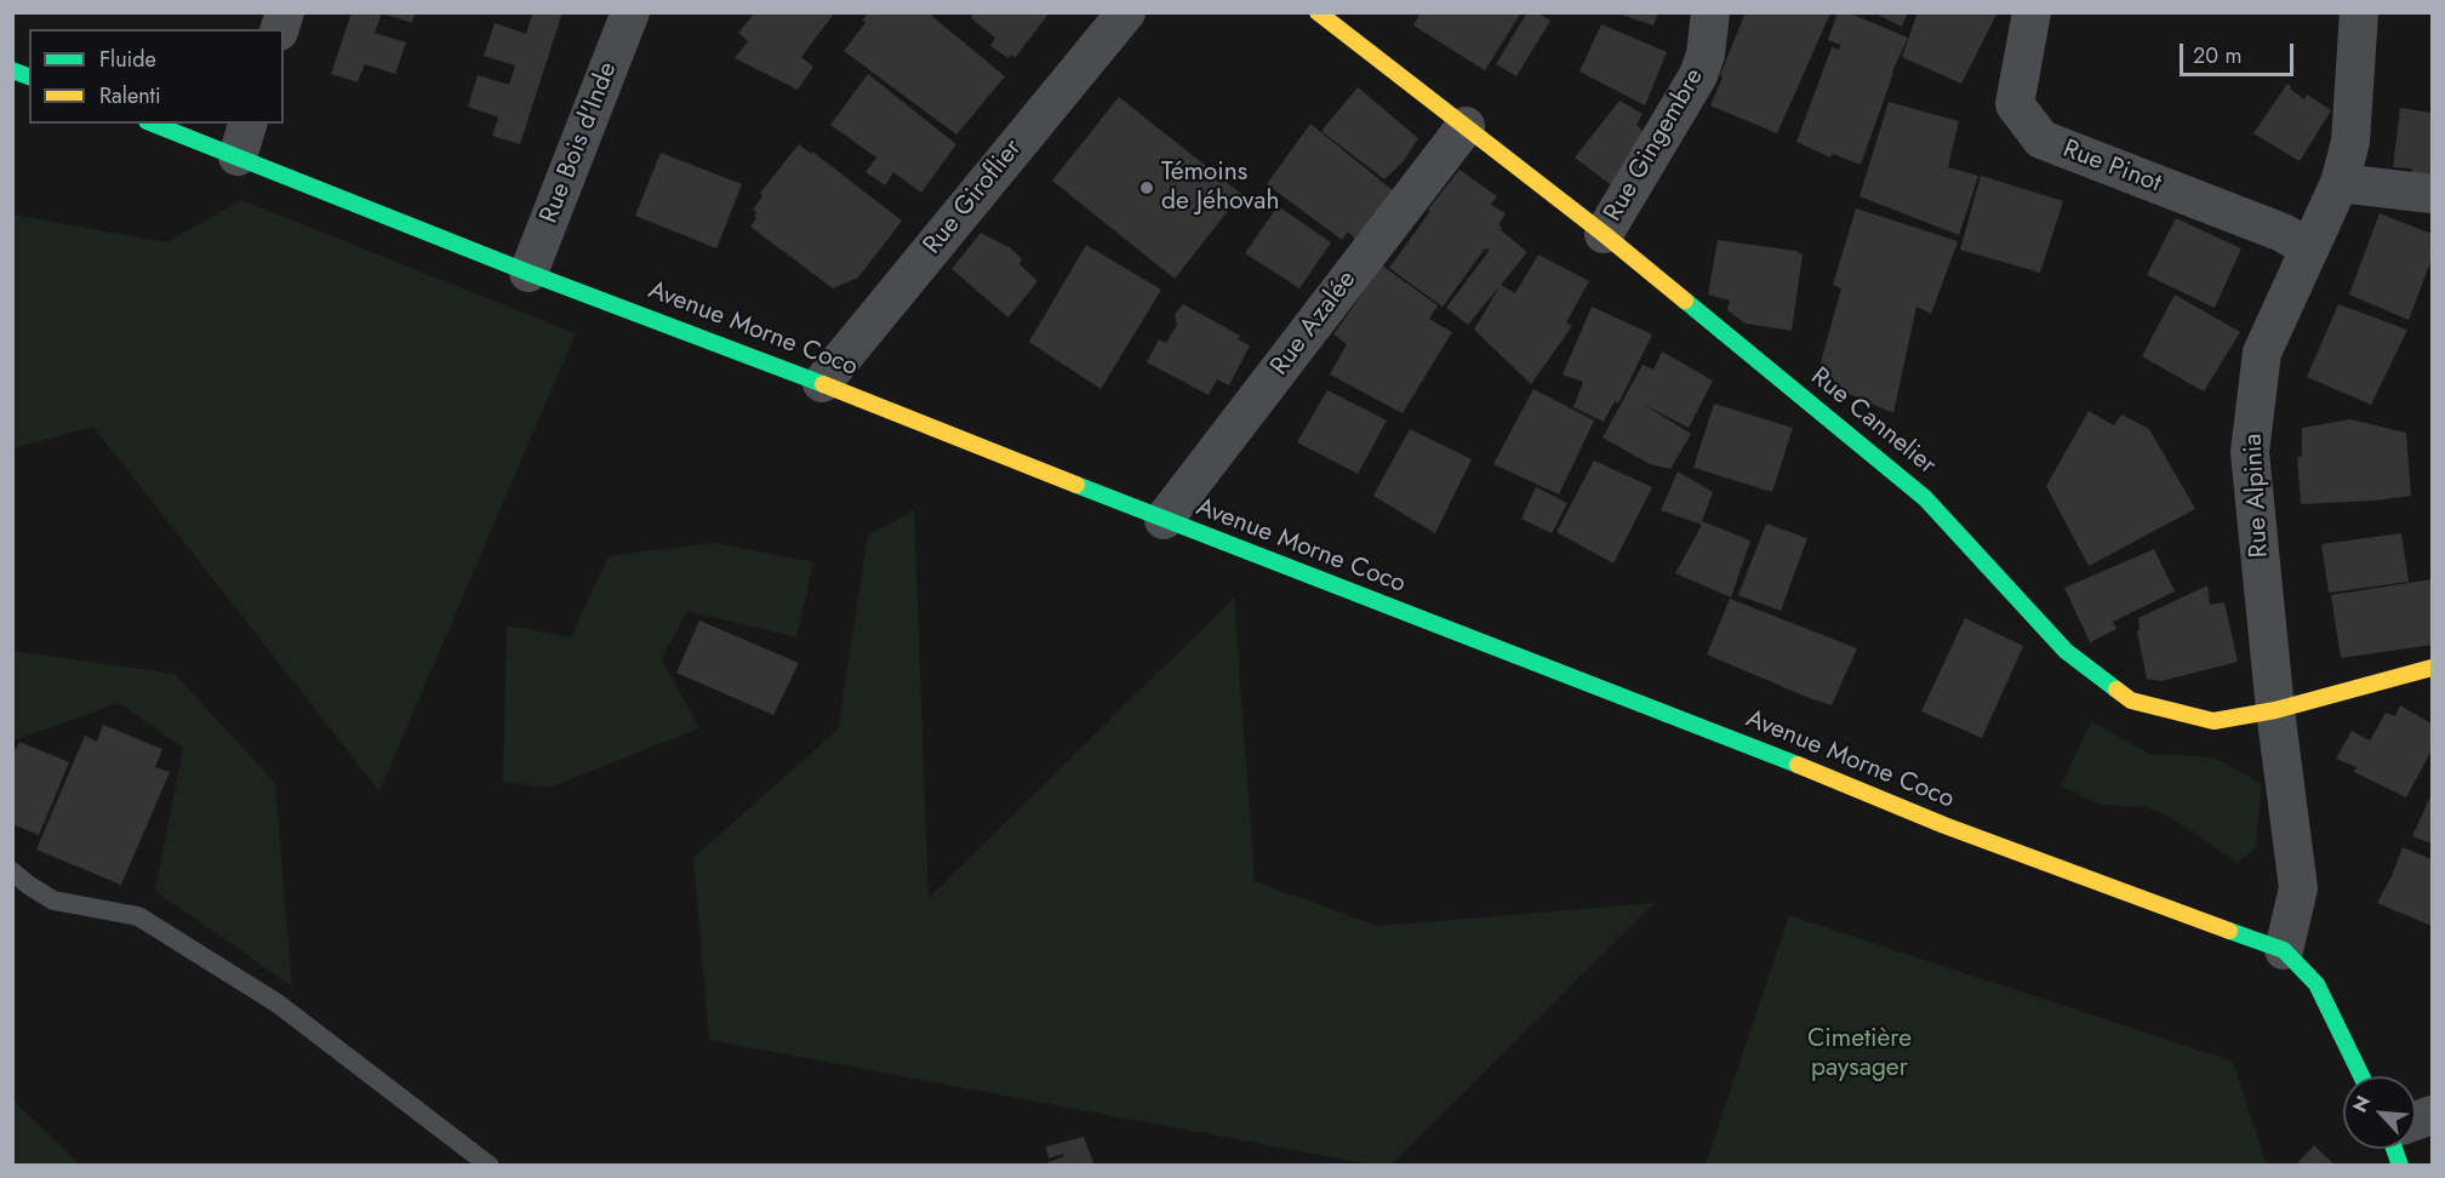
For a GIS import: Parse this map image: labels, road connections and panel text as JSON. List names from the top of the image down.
{
  "streets": {
    "street": [
      "Rue Bois d'Inde",
      "Rue Gingembre",
      "Rue Pinot",
      "Rue Giroflier",
      "Rue Azalée",
      "Avenue Morne Coco",
      "Rue Cannelier",
      "Rue Alpinia"
    ]
  },
  "crossings": [
    ["Rue Bois d'Inde", "Avenue Morne Coco"],
    ["Rue Gingembre", "Rue Cannelier"],
    ["Rue Pinot", "Rue Alpinia"],
    ["Rue Giroflier", "Avenue Morne Coco"],
    ["Rue Azalée", "Avenue Morne Coco"],
    ["Rue Azalée", "Rue Cannelier"],
    ["Avenue Morne Coco", "Rue Alpinia"],
    ["Rue Cannelier", "Rue Alpinia"]
  ],
  "parks": ["Cimetière paysager"],
  "places": ["Témoins de Jéhovah"],
  "legend": ["Fluide", "Ralenti"],
  "scale_bar": "20 m",
  "north": "top left"
}
